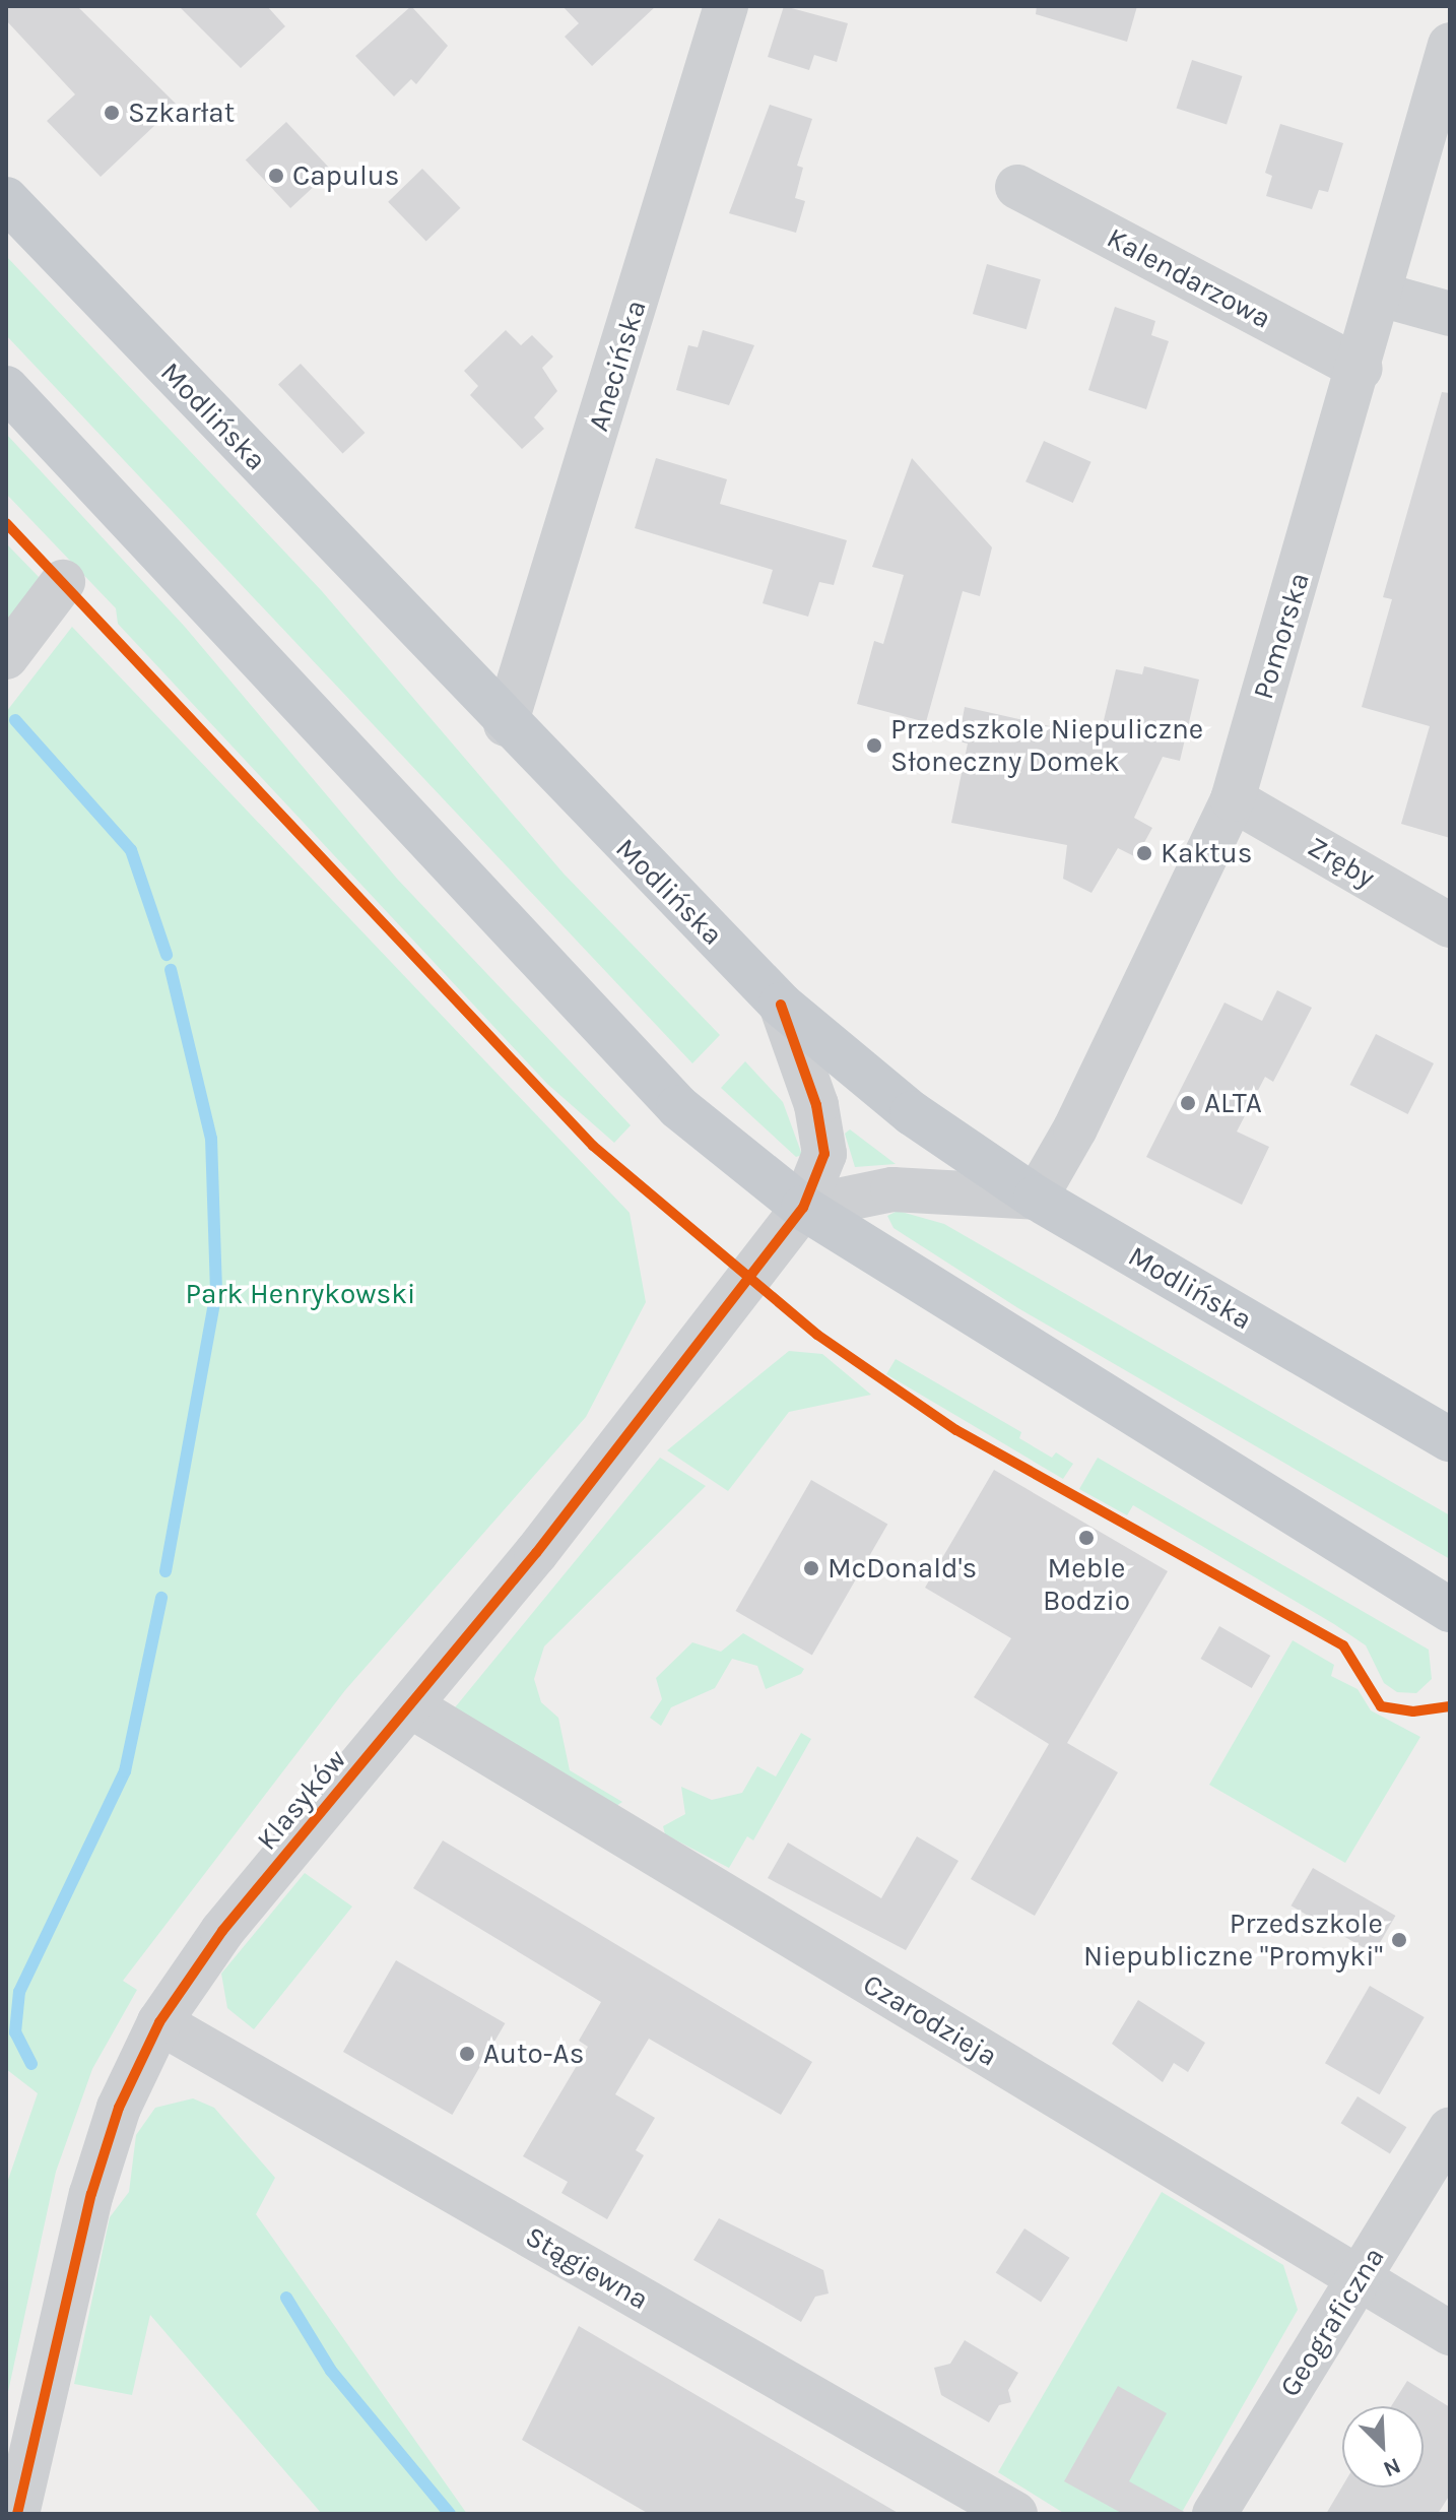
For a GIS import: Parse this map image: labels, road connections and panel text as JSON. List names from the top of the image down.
{
  "streets": {
    "main road": ["Modlińska"],
    "street": [
      "Kalendarzowa",
      "Anecińska",
      "Pomorska",
      "Zręby",
      "Klasyków",
      "Czarodzieja",
      "Stągiewna",
      "Geograficzna"
    ]
  },
  "crossings": [
    ["Kalendarzowa", "Pomorska"],
    ["Anecińska", "Modlińska"],
    ["Modlińska", "Pomorska"],
    ["Modlińska", "Klasyków"],
    ["Pomorska", "Zręby"],
    ["Klasyków", "Czarodzieja"],
    ["Klasyków", "Stągiewna"],
    ["Czarodzieja", "Geograficzna"]
  ],
  "parks": ["Park Henrykowski"],
  "places": [
    "Szkarłat",
    "Capulus",
    "Przedszkole Niepuliczne Słoneczny Domek",
    "Kaktus",
    "ALTA",
    "Meble Bodzio",
    "McDonald's",
    "Przedszkole Niepubliczne \"Promyki\"",
    "Auto-As"
  ],
  "north": "bottom right"
}
